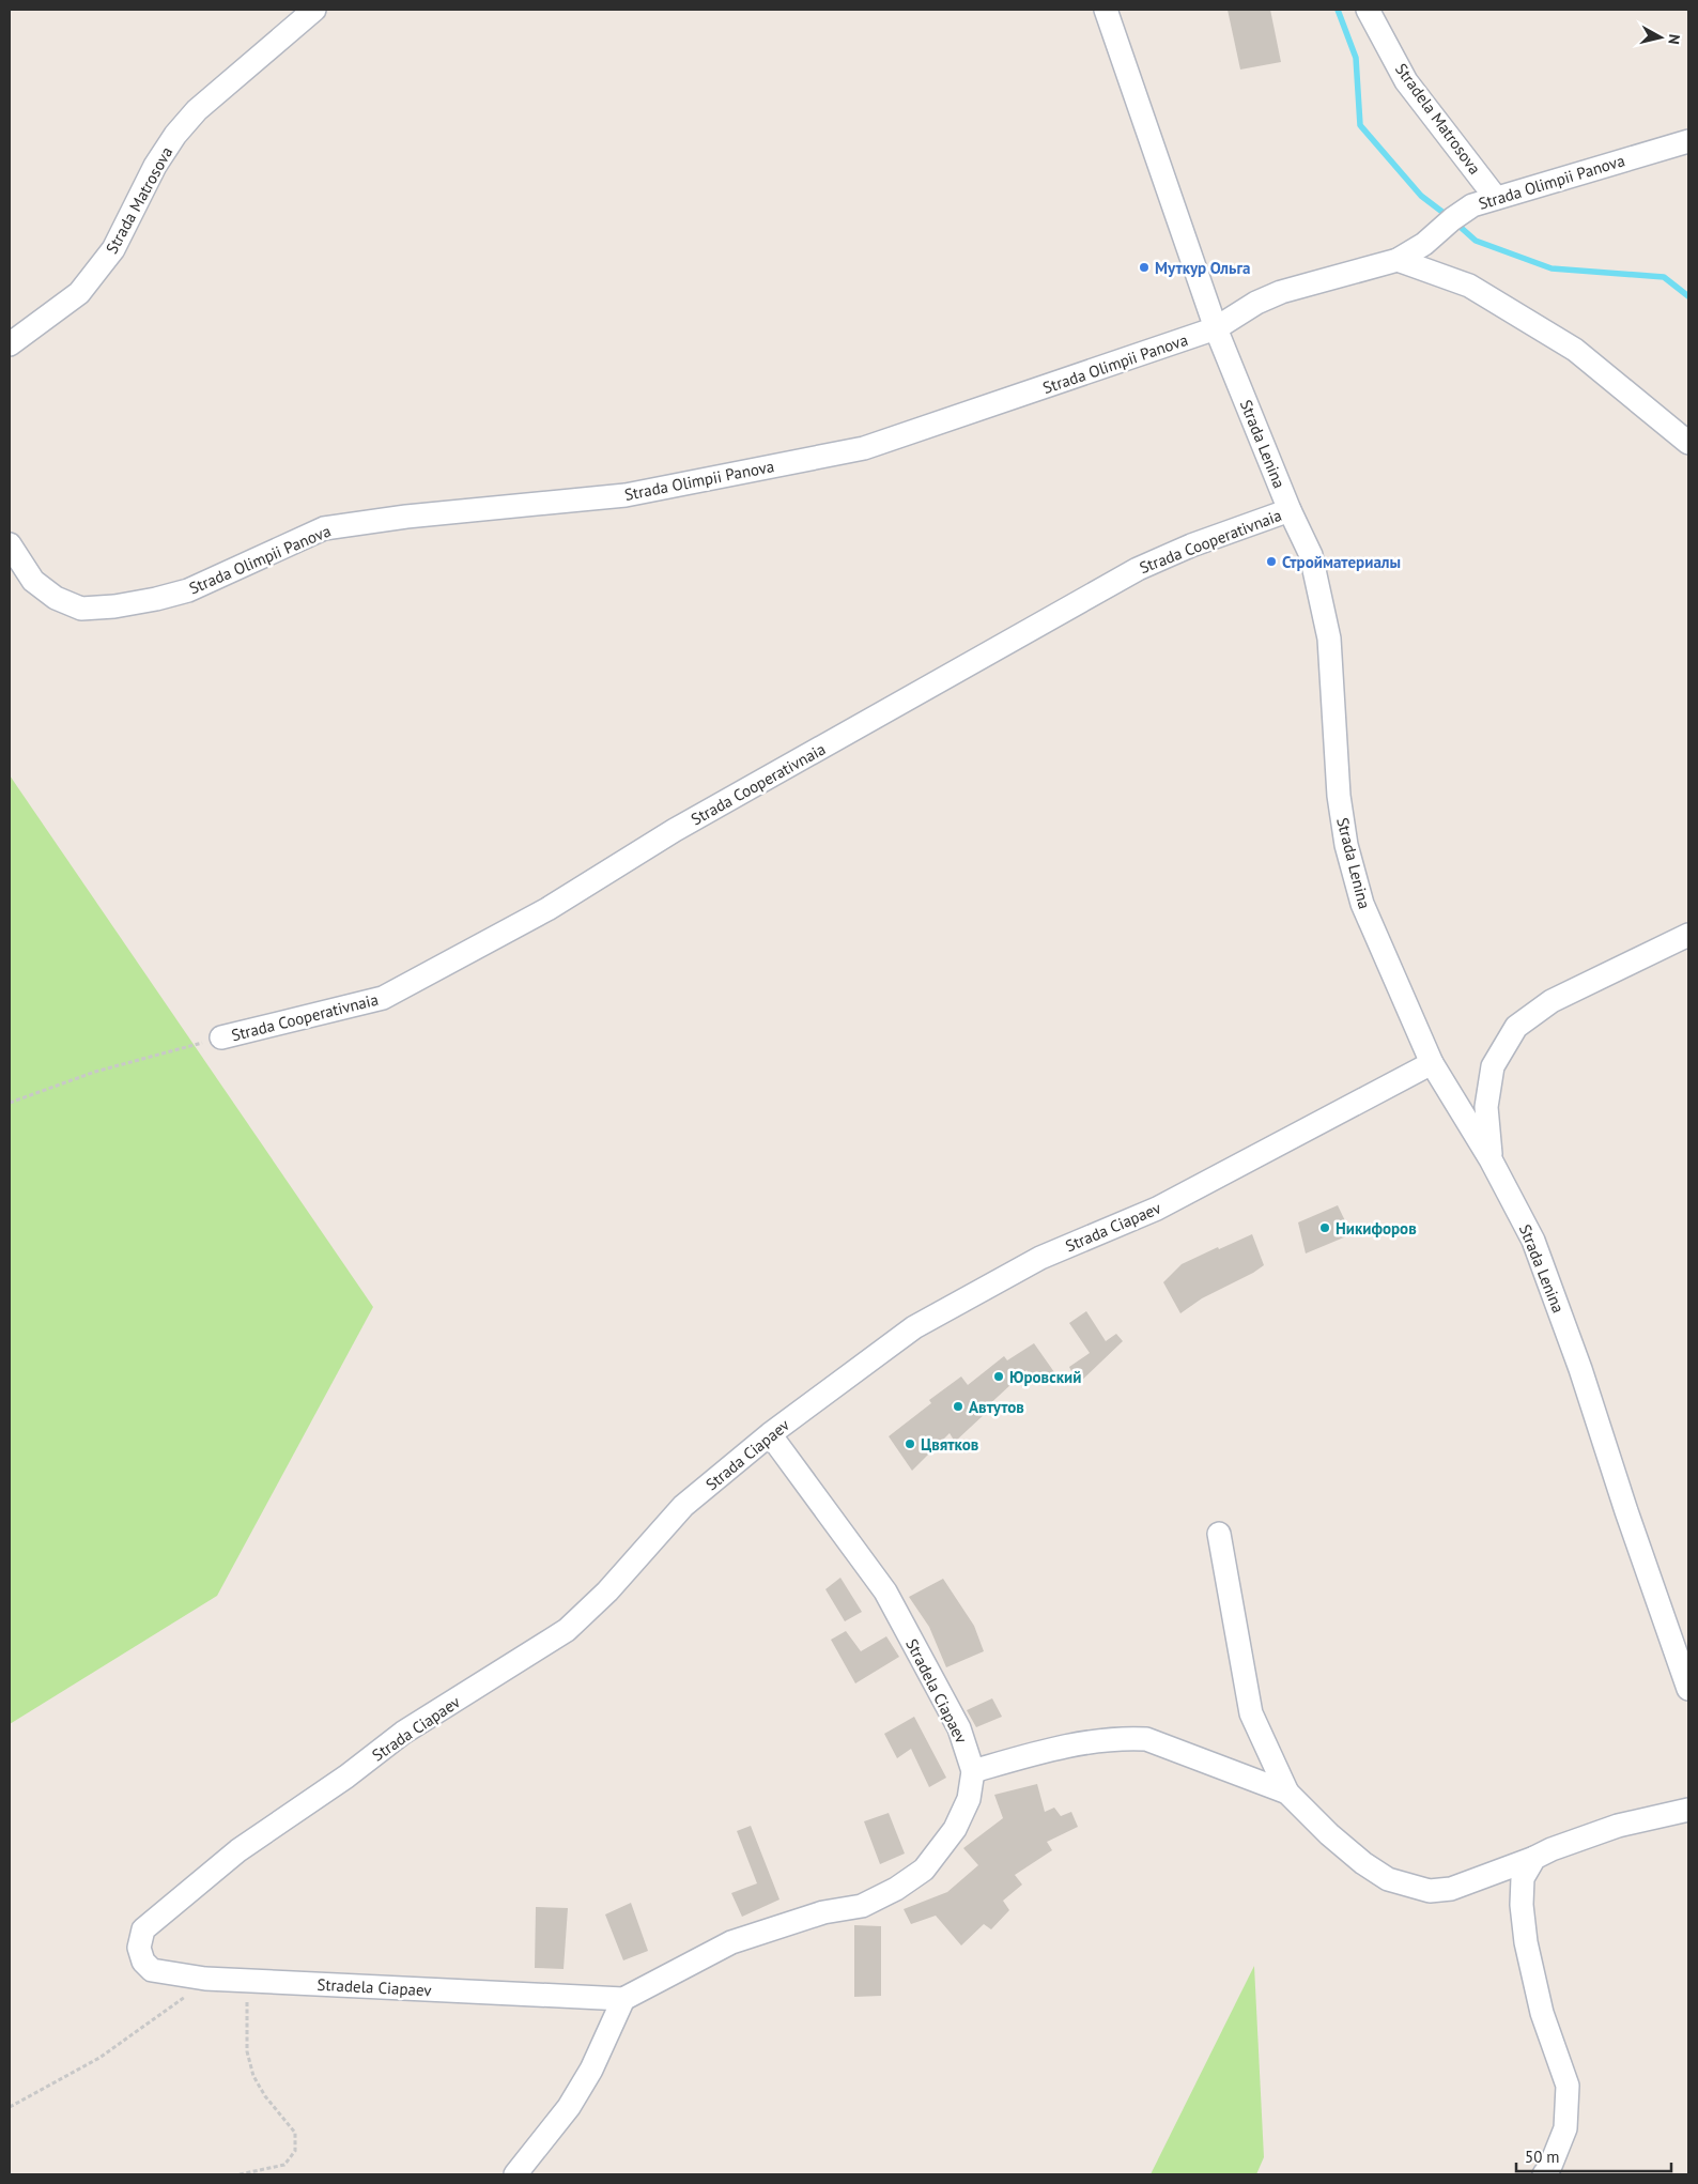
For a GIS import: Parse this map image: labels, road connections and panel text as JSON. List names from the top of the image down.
{
  "streets": {
    "street": [
      "Stradela Matrosova",
      "Strada Olimpii Panova",
      "Strada Matrosova",
      "Strada Lenina",
      "Strada Cooperativnaia",
      "Strada Ciapaev",
      "Stradela Ciapaev"
    ]
  },
  "crossings": [
    ["Stradela Matrosova", "Strada Olimpii Panova"],
    ["Strada Olimpii Panova", "Strada Lenina"],
    ["Strada Lenina", "Strada Cooperativnaia"],
    ["Strada Lenina", "Strada Ciapaev"],
    ["Strada Ciapaev", "Stradela Ciapaev"]
  ],
  "places": [
    "Муткур Ольга",
    "Стройматериалы",
    "Никифоров",
    "Юровский",
    "Автутов",
    "Цвятков"
  ],
  "scale_bar": "50 m",
  "north": "right"
}
